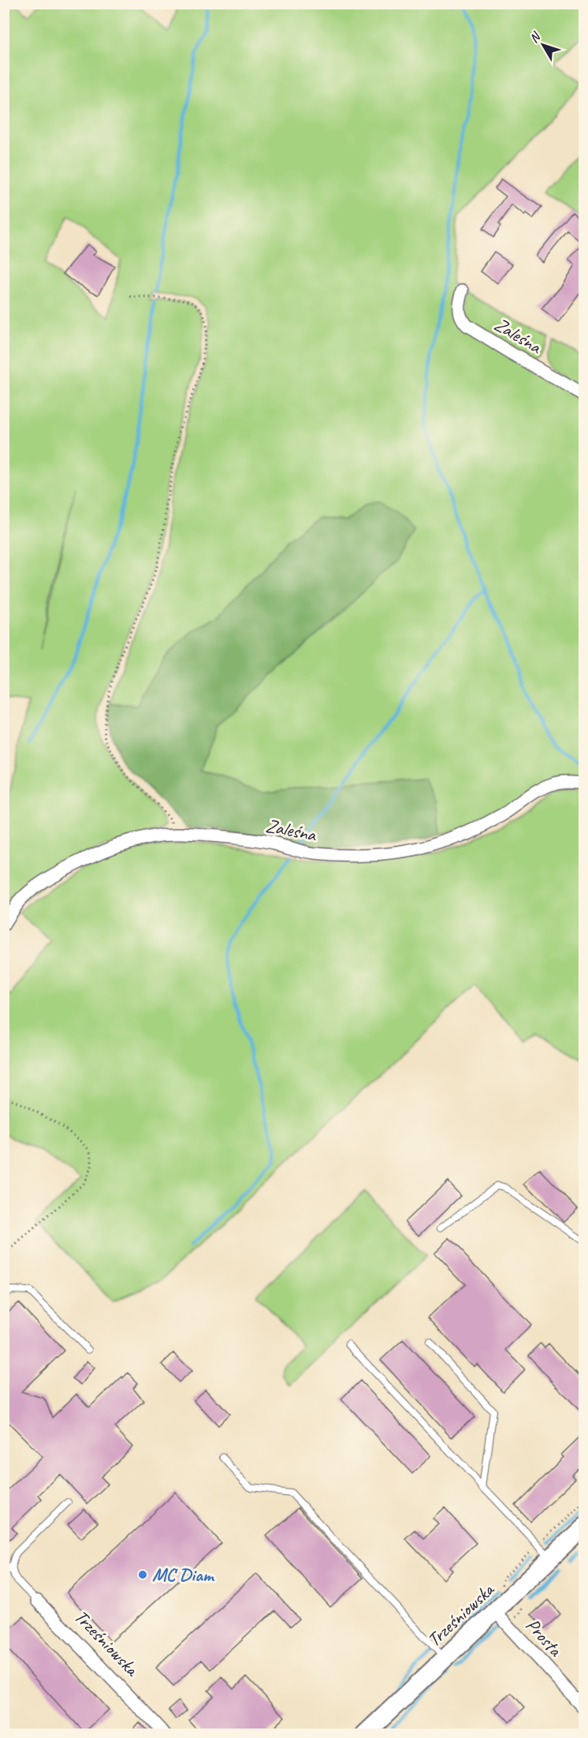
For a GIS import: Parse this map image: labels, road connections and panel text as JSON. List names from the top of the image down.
{
  "streets": {
    "main road": ["Trześniowska"],
    "street": ["Zaleśna", "Prosta"]
  },
  "crossings": [
    ["Trześniowska", "Prosta"]
  ],
  "places": ["MC Diam"],
  "north": "top left"
}
